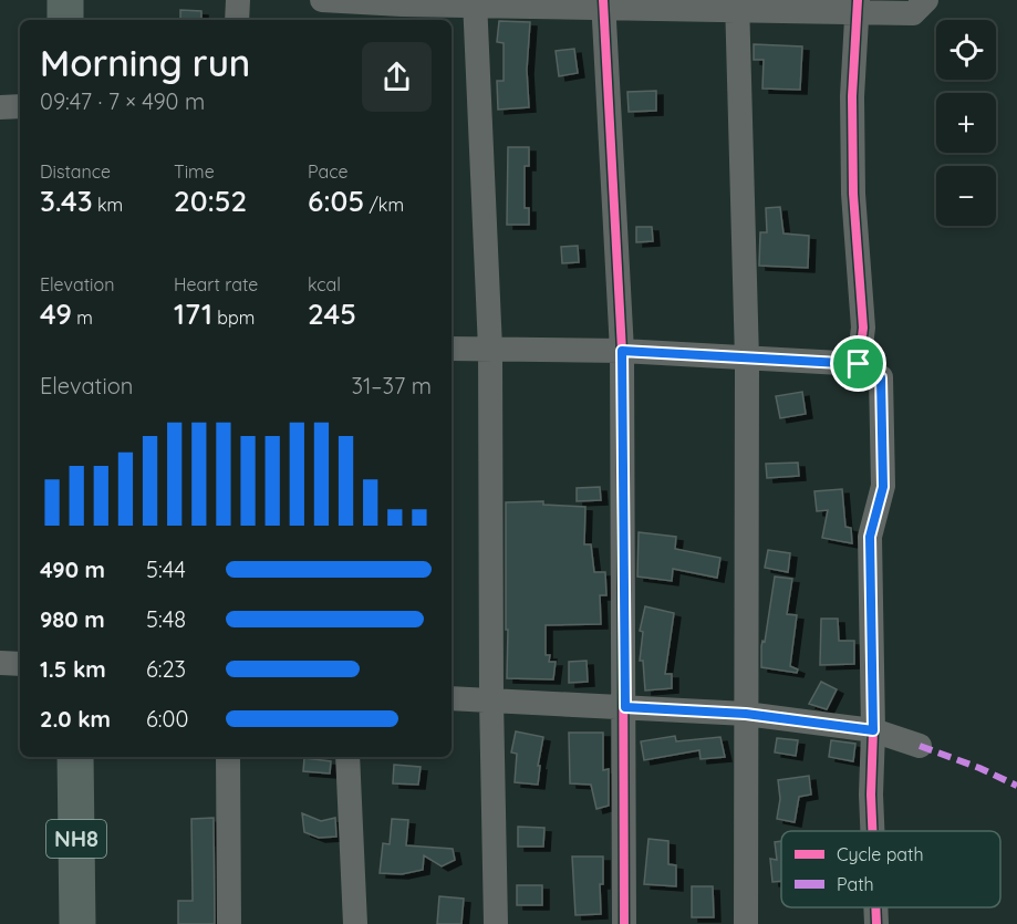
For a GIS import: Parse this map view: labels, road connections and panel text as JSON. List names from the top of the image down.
{
  "streets": {
    "highway": ["NH8"]
  },
  "legend": ["Cycle path", "Path"],
  "page": {
    "map_buttons": ["+", "−"],
    "heading": ["Morning run", "09:47 · 7 × 490 m"],
    "stats": [
      ["Distance", "3.43 km"],
      ["Time", "20:52"],
      ["Pace", "6:05 /km"],
      ["Elevation", "49 m"],
      ["Heart rate", "171 bpm"],
      ["kcal", "245"]
    ],
    "chart": ["Elevation", "31–37 m"],
    "list": [
      {
        "name": "490 m",
        "note": "5:44"
      },
      {
        "name": "980 m",
        "note": "5:48"
      },
      {
        "name": "1.5 km",
        "note": "6:23"
      },
      {
        "name": "2.0 km",
        "note": "6:00"
      }
    ]
  }
}
